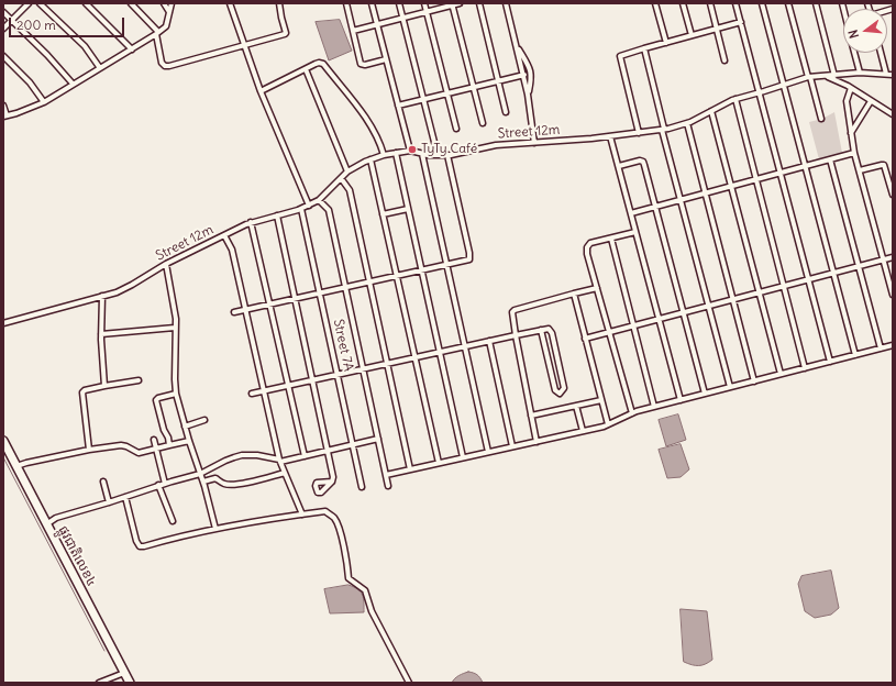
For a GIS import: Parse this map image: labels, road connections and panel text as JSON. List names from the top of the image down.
{
  "streets": {
    "highway": ["ផ្លូវជាតិលេខ៤"],
    "street": ["Street 12m", "Street 7A"]
  },
  "crossings": [
    ["Street 12m", "Street 7A"]
  ],
  "places": ["TyTy Café"],
  "scale_bar": "200 m",
  "north": "left"
}
